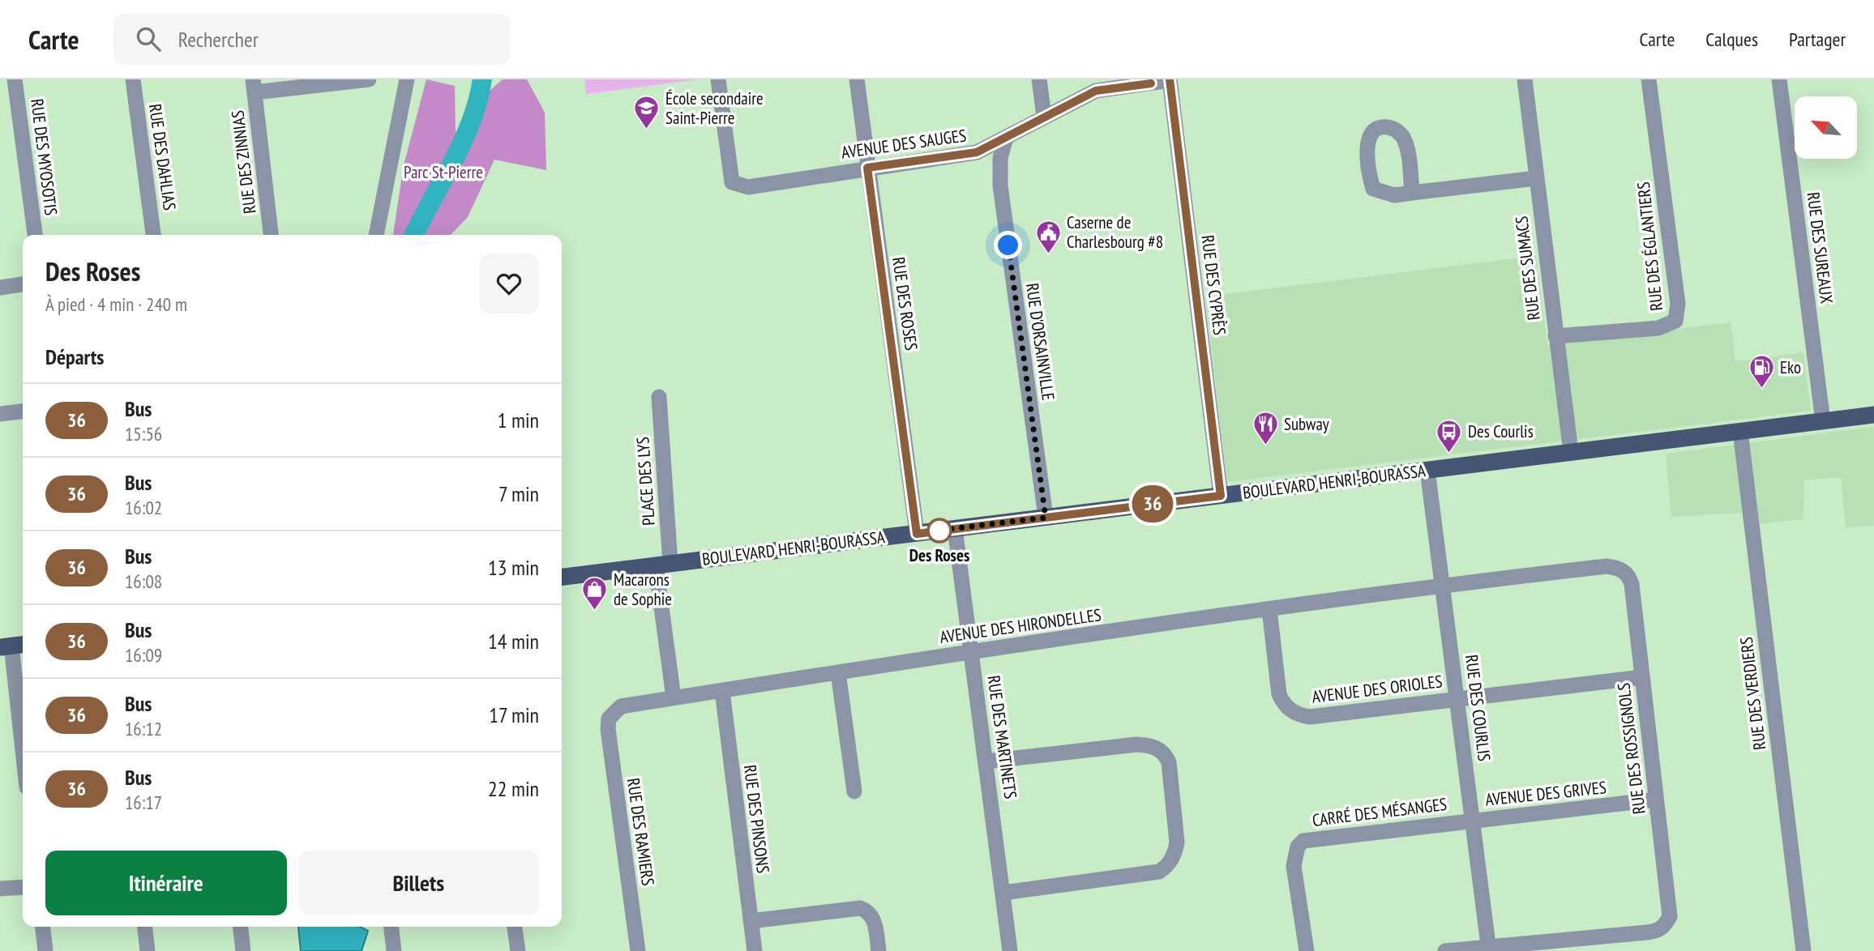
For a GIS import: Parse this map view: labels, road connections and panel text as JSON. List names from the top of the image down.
{
  "streets": {
    "main road": ["BOULEVARD HENRI-BOURASSA"],
    "street": [
      "AVENUE DES SAUGES",
      "RUE DES MYOSOTIS",
      "RUE DES DAHLIAS",
      "RUE DES ZINNIAS",
      "RUE DES ÉGLANTIERS",
      "RUE DES SUREAUX",
      "RUE DES SUMACS",
      "RUE DES CYPRÈS",
      "RUE DES ROSES",
      "RUE D'ORSAINVILLE",
      "PLACE DES LYS",
      "AVENUE DES HIRONDELLES",
      "AVENUE DES ORIOLES",
      "RUE DES VERDIERS",
      "RUE DES COURLIS",
      "RUE DES MARTINETS",
      "RUE DES ROSSIGNOLS",
      "AVENUE DES GRIVES",
      "CARRÉ DES MÉSANGES",
      "RUE DES PINSONS",
      "RUE DES RAMIERS"
    ]
  },
  "crossings": [
    ["AVENUE DES SAUGES", "RUE DES CYPRÈS"],
    ["AVENUE DES SAUGES", "RUE DES ROSES"],
    ["AVENUE DES SAUGES", "RUE D'ORSAINVILLE"],
    ["RUE DES ÉGLANTIERS", "RUE DES SUMACS"],
    ["RUE DES SUREAUX", "BOULEVARD HENRI-BOURASSA"],
    ["RUE DES SUMACS", "BOULEVARD HENRI-BOURASSA"],
    ["RUE DES CYPRÈS", "BOULEVARD HENRI-BOURASSA"],
    ["RUE DES ROSES", "BOULEVARD HENRI-BOURASSA"],
    ["RUE D'ORSAINVILLE", "BOULEVARD HENRI-BOURASSA"],
    ["PLACE DES LYS", "BOULEVARD HENRI-BOURASSA"],
    ["PLACE DES LYS", "AVENUE DES HIRONDELLES"],
    ["BOULEVARD HENRI-BOURASSA", "RUE DES VERDIERS"],
    ["BOULEVARD HENRI-BOURASSA", "RUE DES COURLIS"],
    ["BOULEVARD HENRI-BOURASSA", "RUE DES MARTINETS"],
    ["AVENUE DES HIRONDELLES", "AVENUE DES ORIOLES"],
    ["AVENUE DES HIRONDELLES", "RUE DES COURLIS"],
    ["AVENUE DES HIRONDELLES", "RUE DES MARTINETS"],
    ["AVENUE DES HIRONDELLES", "RUE DES ROSSIGNOLS"],
    ["AVENUE DES HIRONDELLES", "RUE DES PINSONS"],
    ["AVENUE DES HIRONDELLES", "RUE DES RAMIERS"],
    ["AVENUE DES ORIOLES", "RUE DES COURLIS"],
    ["AVENUE DES ORIOLES", "RUE DES ROSSIGNOLS"],
    ["RUE DES COURLIS", "RUE DES ROSSIGNOLS"],
    ["RUE DES COURLIS", "AVENUE DES GRIVES"],
    ["RUE DES COURLIS", "CARRÉ DES MÉSANGES"],
    ["RUE DES ROSSIGNOLS", "AVENUE DES GRIVES"],
    ["AVENUE DES GRIVES", "CARRÉ DES MÉSANGES"]
  ],
  "parks": ["Parc St-Pierre"],
  "places": {
    "school or university": ["École secondaire Saint-Pierre"],
    "public building": ["Caserne de Charlesbourg #8"],
    "fuel station": ["Eko"],
    "restaurant": ["Subway"],
    "bus stop": ["Des Courlis"],
    "other": ["Des Roses"],
    "shop": ["Macarons de Sophie"]
  },
  "lines": ["bus line 36"],
  "north": "top left",
  "page": {
    "header": "Carte",
    "search": "Rechercher",
    "nav": ["Carte", "Calques", "Partager"],
    "on_map": "36",
    "heading": [
      ["Des Roses", "À pied · 4 min · 240 m"],
      "Départs"
    ],
    "list": [
      {
        "mark": "36",
        "name": "Bus",
        "note": "15:56",
        "value": "1 min"
      },
      {
        "mark": "36",
        "name": "Bus",
        "note": "16:02",
        "value": "7 min"
      },
      {
        "mark": "36",
        "name": "Bus",
        "note": "16:08",
        "value": "13 min"
      },
      {
        "mark": "36",
        "name": "Bus",
        "note": "16:09",
        "value": "14 min"
      },
      {
        "mark": "36",
        "name": "Bus",
        "note": "16:12",
        "value": "17 min"
      },
      {
        "mark": "36",
        "name": "Bus",
        "note": "16:17",
        "value": "22 min"
      }
    ],
    "buttons": ["Itinéraire", "Billets"]
  }
}
